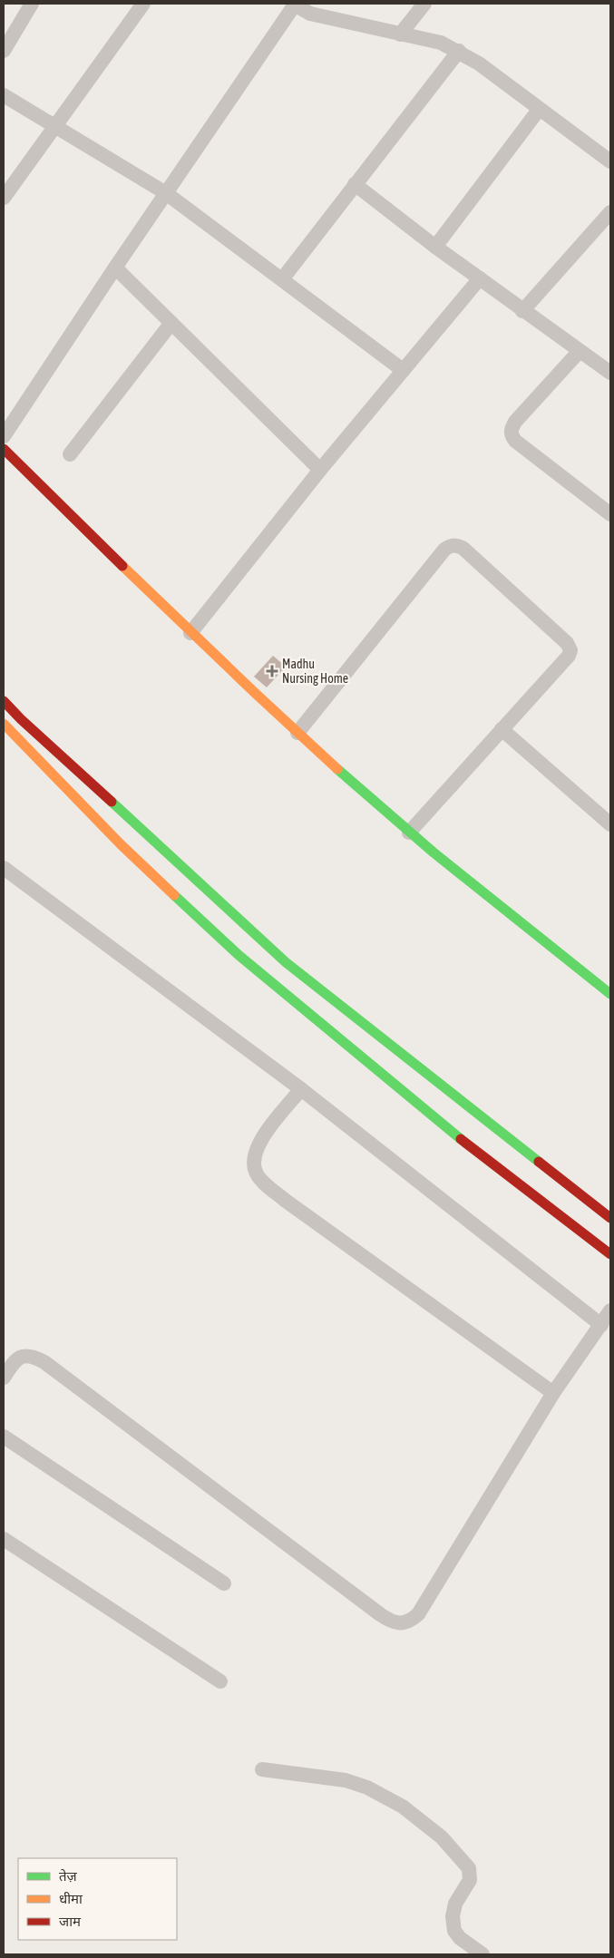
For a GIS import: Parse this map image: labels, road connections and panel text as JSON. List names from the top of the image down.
{
  "places": {
    "health": ["Madhu Nursing Home"]
  },
  "legend": ["तेज़", "धीमा", "जाम"]
}
